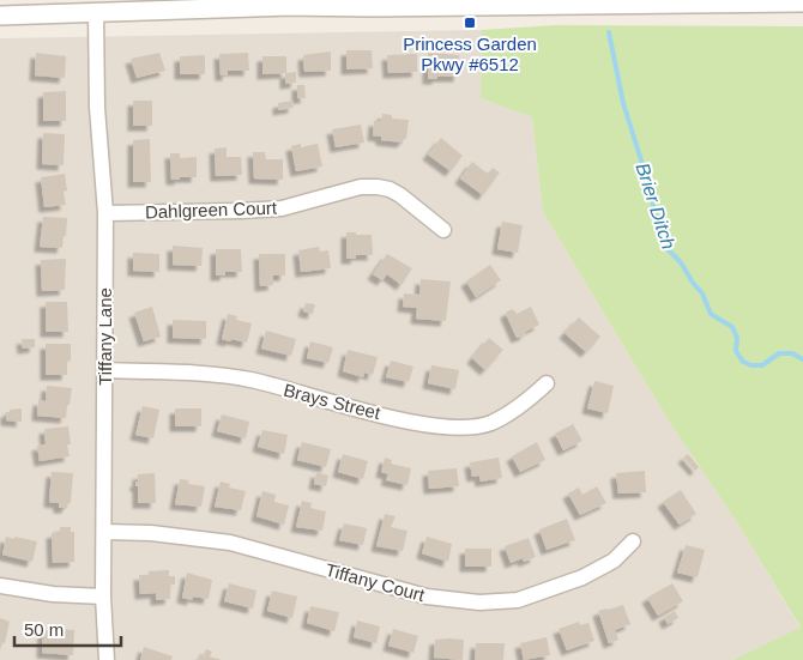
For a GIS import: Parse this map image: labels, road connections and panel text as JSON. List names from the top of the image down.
{
  "streets": {
    "street": [
      "Dahlgreen Court",
      "Tiffany Lane",
      "Brays Street",
      "Tiffany Court"
    ]
  },
  "crossings": [
    ["Dahlgreen Court", "Tiffany Lane"],
    ["Tiffany Lane", "Brays Street"],
    ["Tiffany Lane", "Tiffany Court"]
  ],
  "water": ["Brier Ditch"],
  "places": {
    "transit": ["Princess Garden Pkwy #6512"]
  },
  "scale_bar": "50 m"
}
